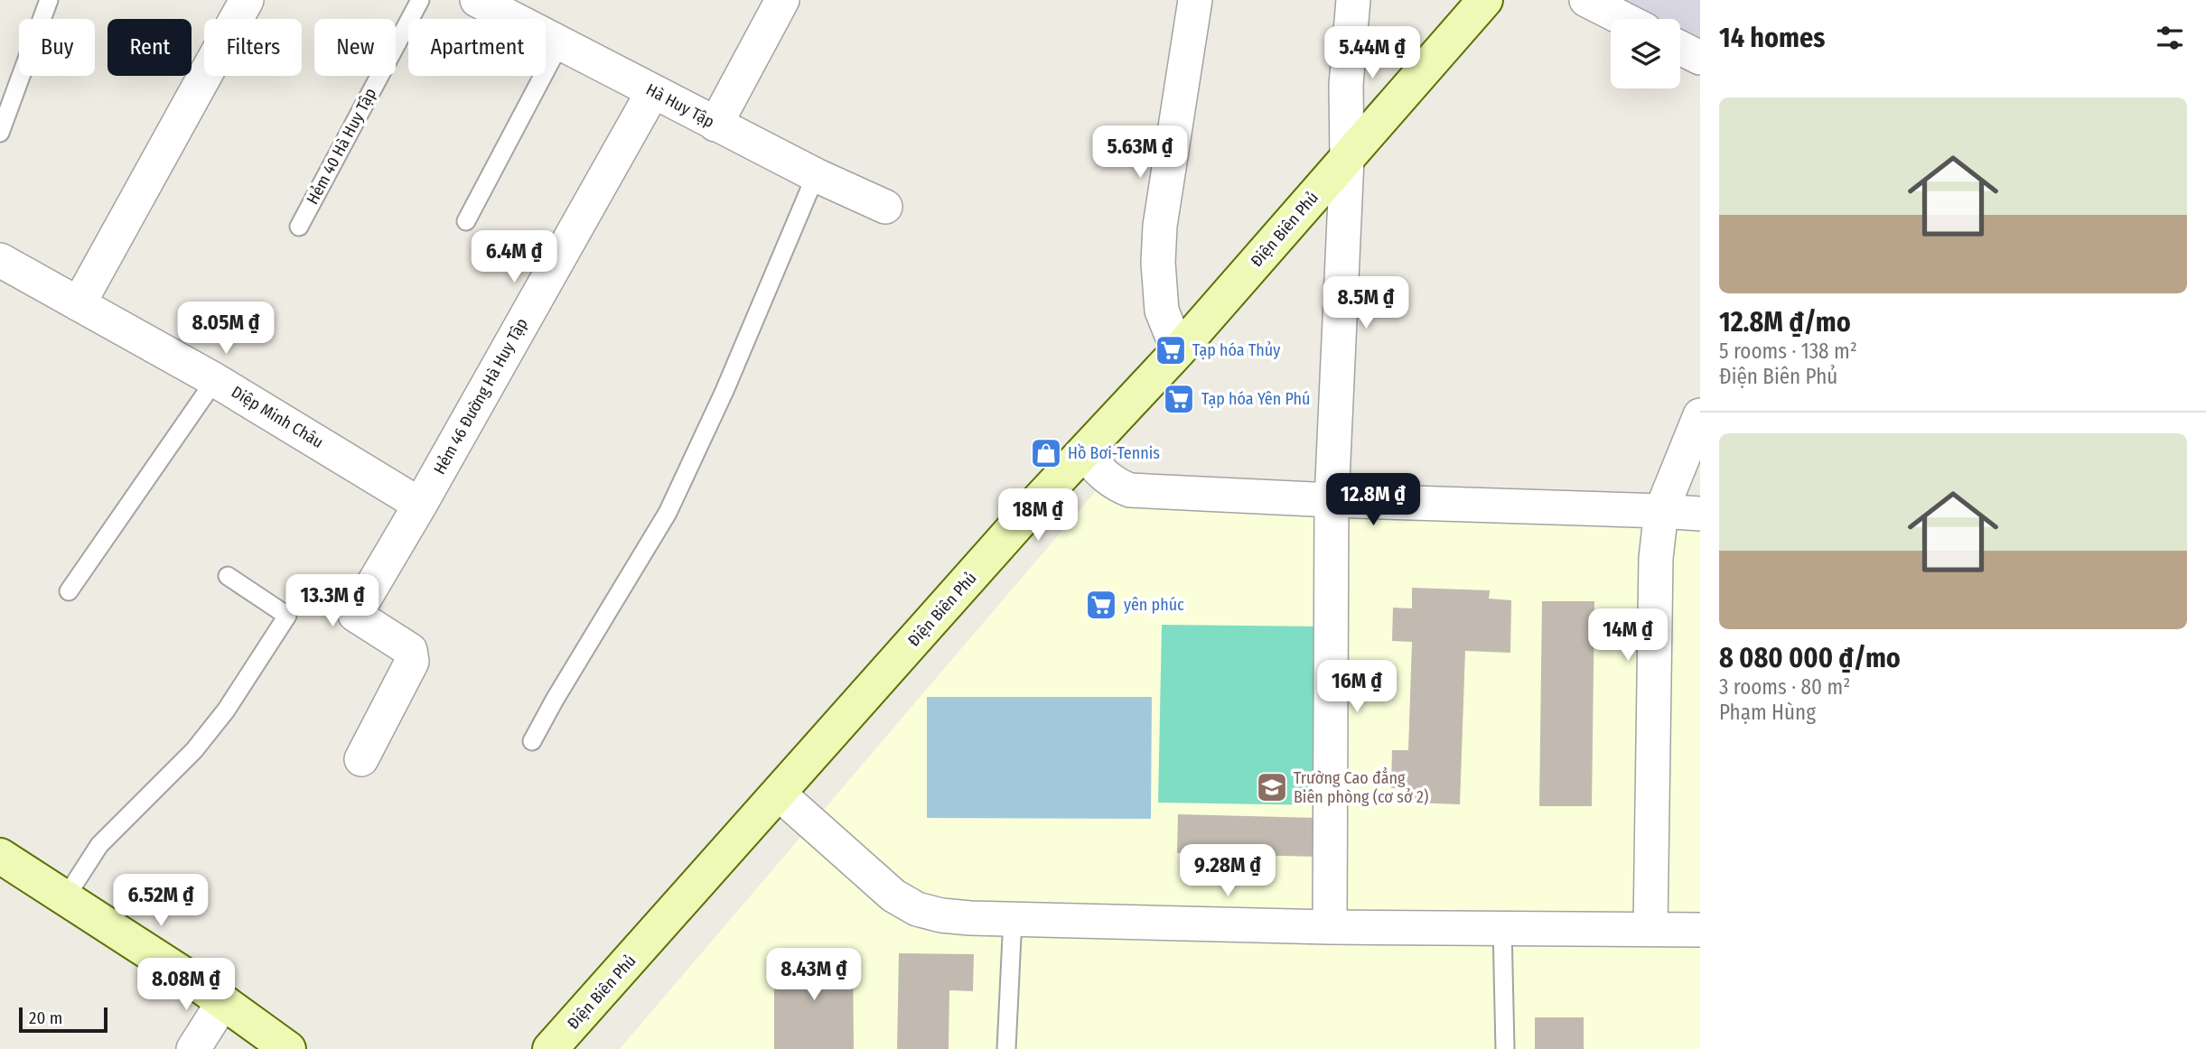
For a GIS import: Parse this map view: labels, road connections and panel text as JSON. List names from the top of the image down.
{
  "streets": {
    "street": [
      "Hà Huy Tập",
      "Điện Biên Phủ",
      "Hẻm 46 Đường Hà Huy Tập",
      "Diệp Minh Châu"
    ],
    "lane": ["Hẻm 40 Hà Huy Tập"]
  },
  "crossings": [
    ["Hà Huy Tập", "Hẻm 46 Đường Hà Huy Tập"],
    ["Hẻm 46 Đường Hà Huy Tập", "Diệp Minh Châu"]
  ],
  "places": {
    "supermarket": ["Tạp hóa Thủy", "Tạp hóa Yên Phú", "yên phúc"],
    "shop": ["Hồ Bơi-Tennis"],
    "school or university": ["Trường Cao đẳng Biên phòng (cơ sở 2)"]
  },
  "scale_bar": "20 m",
  "page": {
    "heading": "14 homes",
    "chip": [
      "Buy",
      "Rent",
      "Filters",
      "New",
      "Apartment"
    ],
    "price": [
      "5.44M ₫",
      "5.63M ₫",
      "6.4M ₫",
      "8.5M ₫",
      "8.05M ₫",
      "12.8M ₫",
      "18M ₫",
      "13.3M ₫",
      "14M ₫",
      "16M ₫",
      "9.28M ₫",
      "6.52M ₫",
      "8.43M ₫",
      "8.08M ₫"
    ],
    "list": [
      {
        "name": "12.8M ₫/mo",
        "note": "5 rooms · 138 m² · Điện Biên Phủ"
      },
      {
        "name": "8 080 000 ₫/mo",
        "note": "3 rooms · 80 m² · Phạm Hùng"
      }
    ],
    "scale": "20 m"
  }
}
